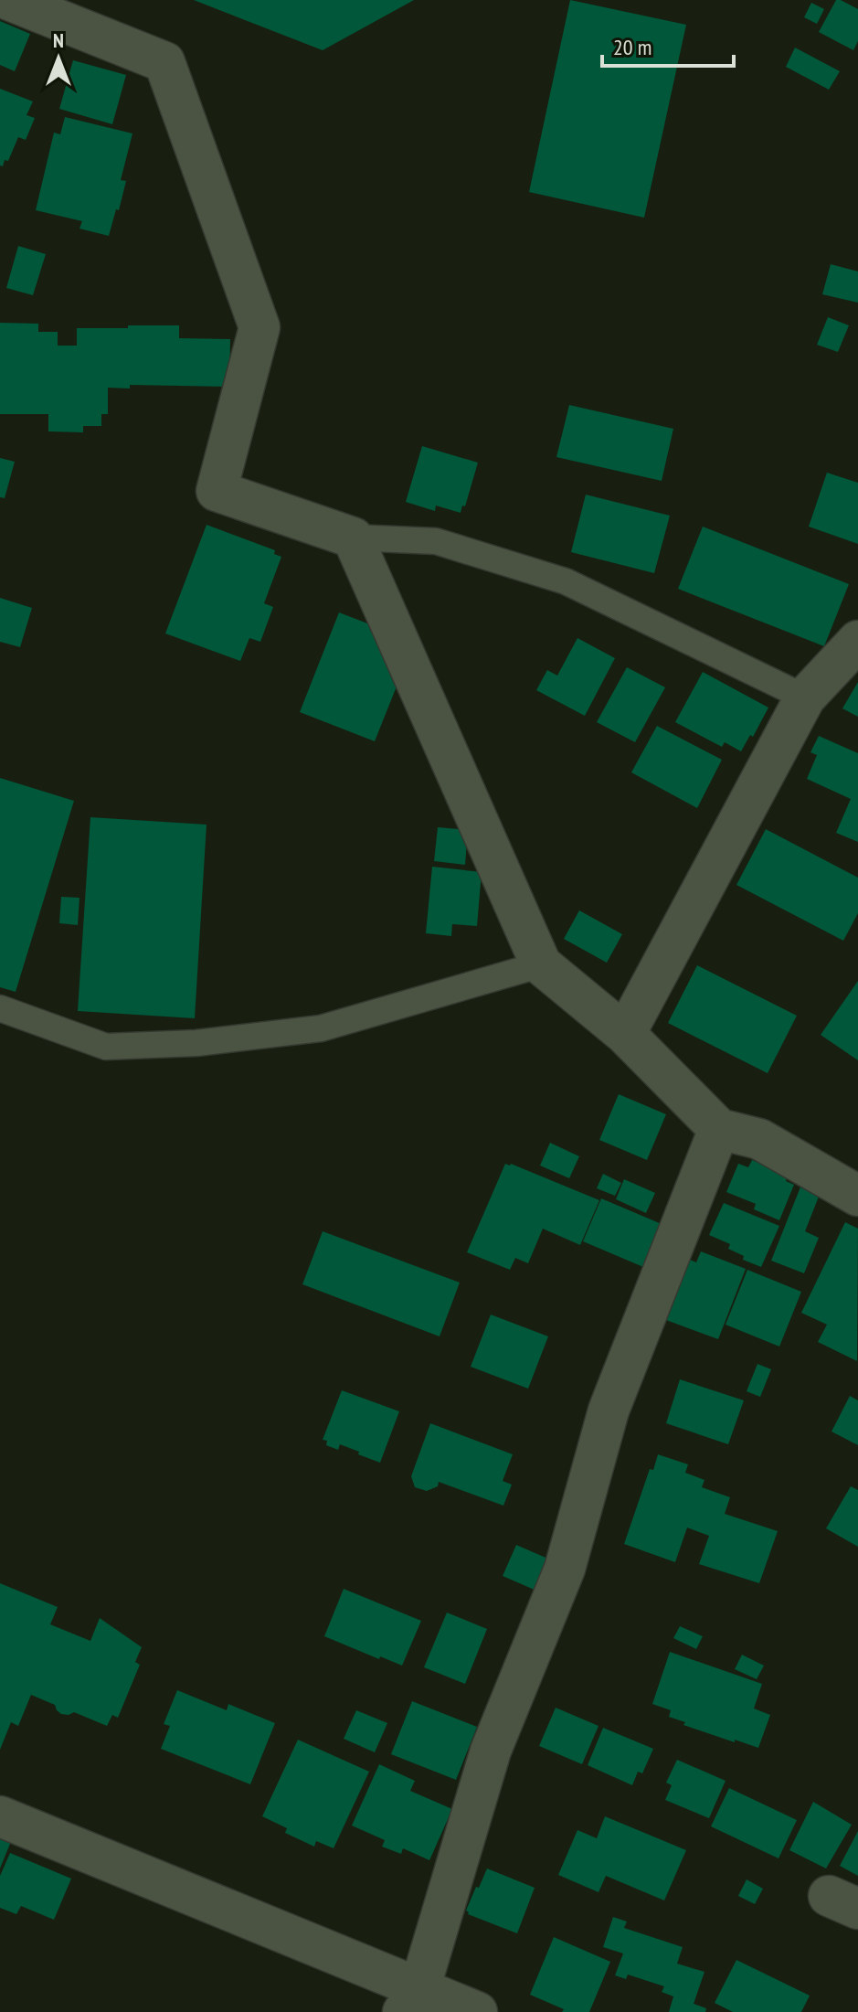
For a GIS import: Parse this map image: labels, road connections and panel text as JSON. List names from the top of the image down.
{
  "scale_bar": "20 m",
  "north": "top"
}
